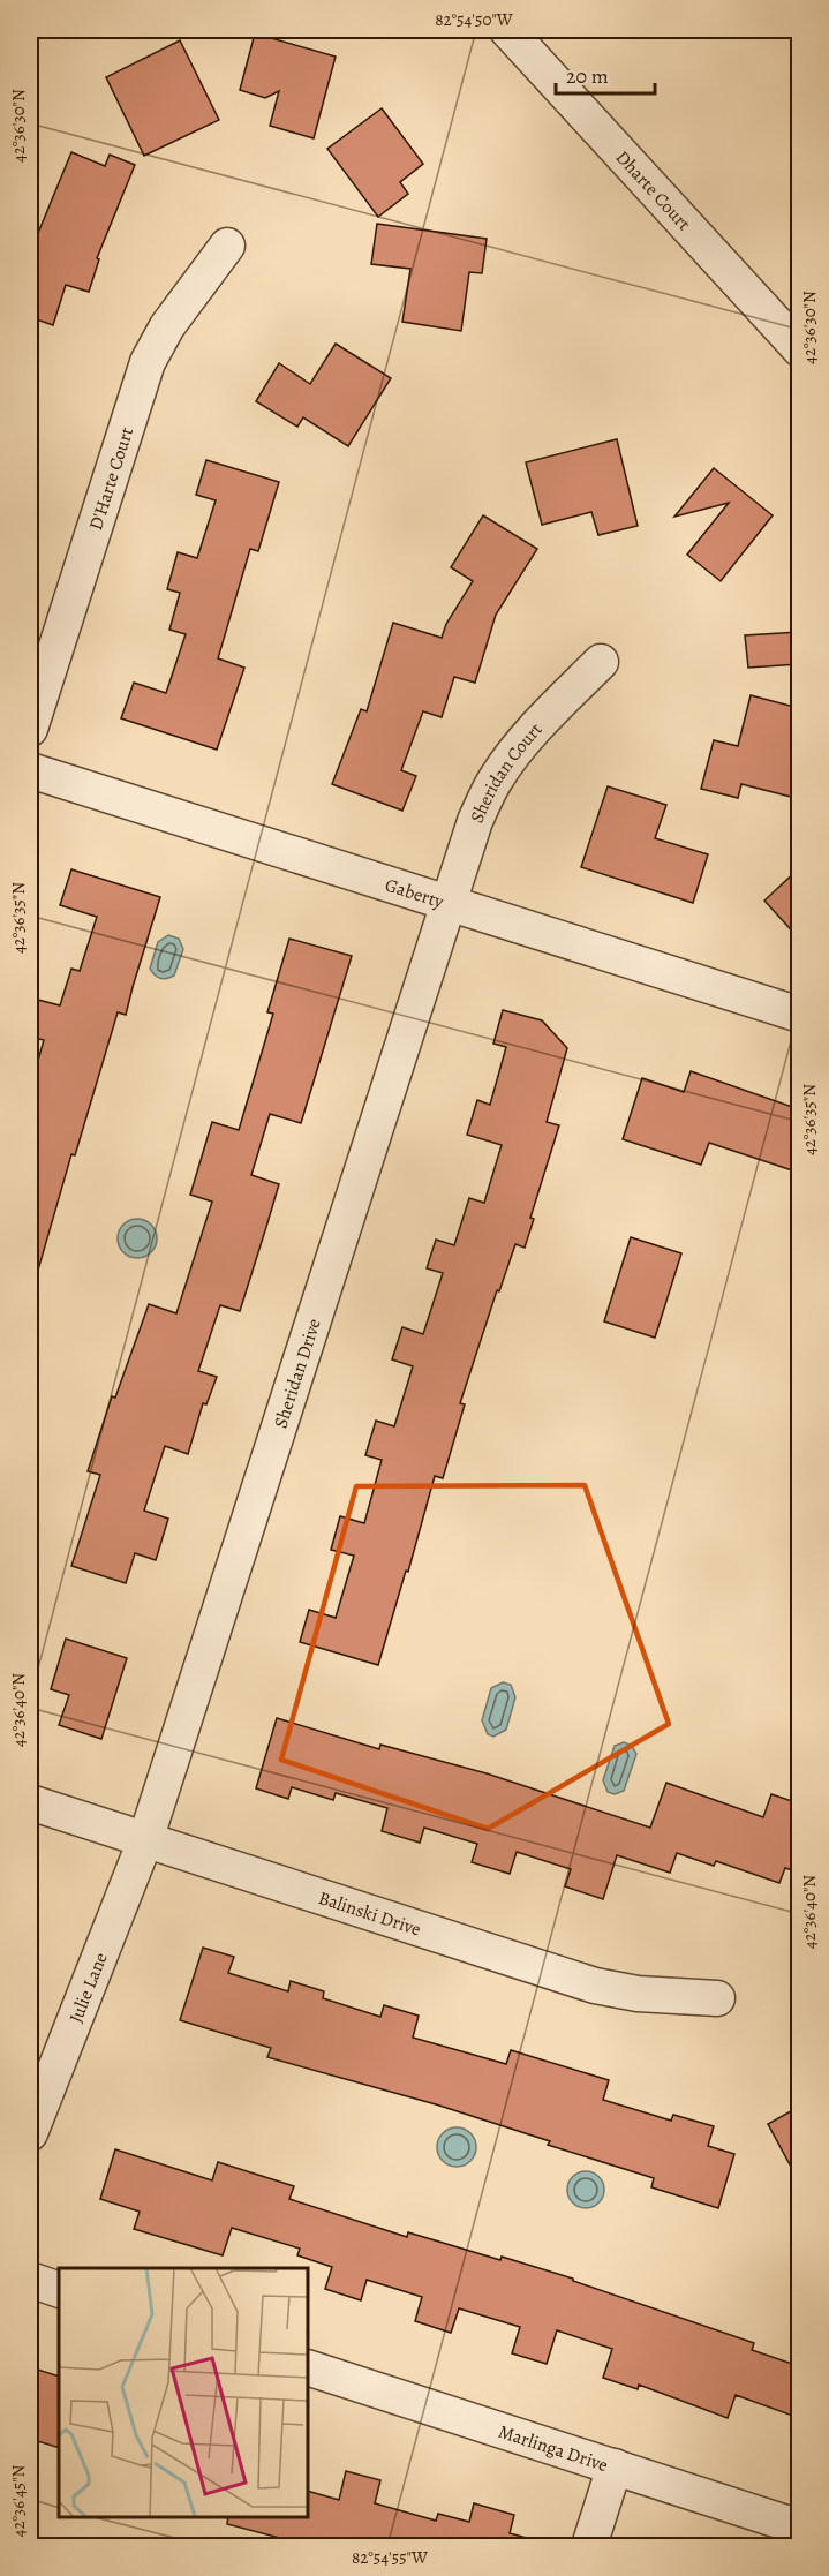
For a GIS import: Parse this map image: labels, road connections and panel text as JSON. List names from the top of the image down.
{
  "streets": {
    "street": [
      "Dharte Court",
      "D'Harte Court",
      "Sheridan Court",
      "Gaberty",
      "Sheridan Drive",
      "Balinski Drive",
      "Julie Lane",
      "Marlinga Drive"
    ]
  },
  "crossings": [
    ["Sheridan Court", "Gaberty"],
    ["Sheridan Court", "Sheridan Drive"],
    ["Gaberty", "Sheridan Drive"],
    ["Sheridan Drive", "Balinski Drive"],
    ["Sheridan Drive", "Julie Lane"],
    ["Balinski Drive", "Julie Lane"]
  ],
  "scale_bar": "20 m",
  "coordinates": [
    "82°54'50\"W",
    "42°36'30\"N",
    "42°36'35\"N",
    "42°36'40\"N",
    "42°36'45\"N",
    "82°54'55\"W"
  ]
}
